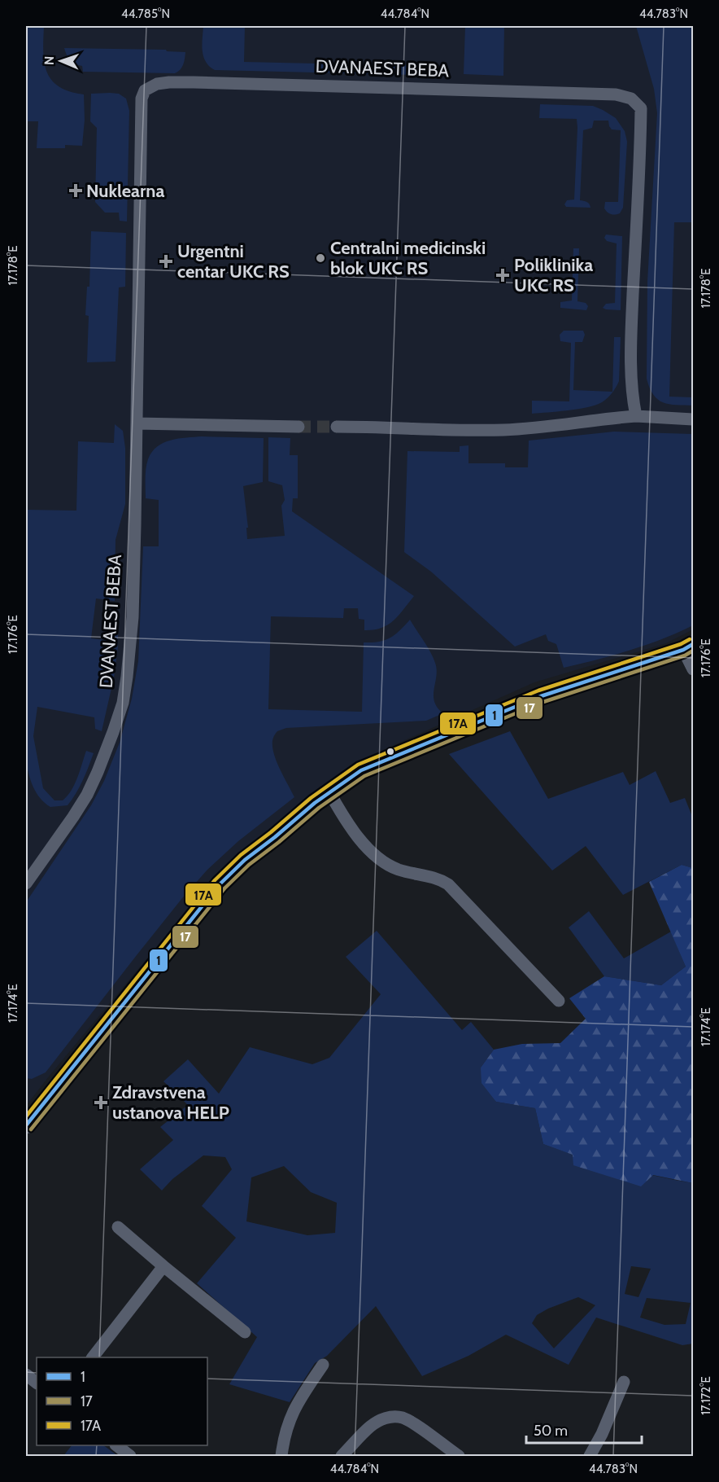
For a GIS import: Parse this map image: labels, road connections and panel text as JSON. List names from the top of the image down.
{
  "streets": {
    "street": ["DVANAEST BEBA"]
  },
  "places": {
    "health": [
      "Nuklearna",
      "Urgentni centar UKC RS",
      "Poliklinika UKC RS",
      "Zdravstvena ustanova HELP"
    ],
    "other": ["Centralni medicinski blok UKC RS"]
  },
  "lines": ["transit line 17A", "transit line 1", "transit line 17"],
  "legend": ["1", "17", "17A"],
  "scale_bar": "50 m",
  "north": "left",
  "coordinates": [
    "44.785°N",
    "44.784°N",
    "44.783°N",
    "17.178°E",
    "17.176°E",
    "17.174°E",
    "17.172°E"
  ]
}
